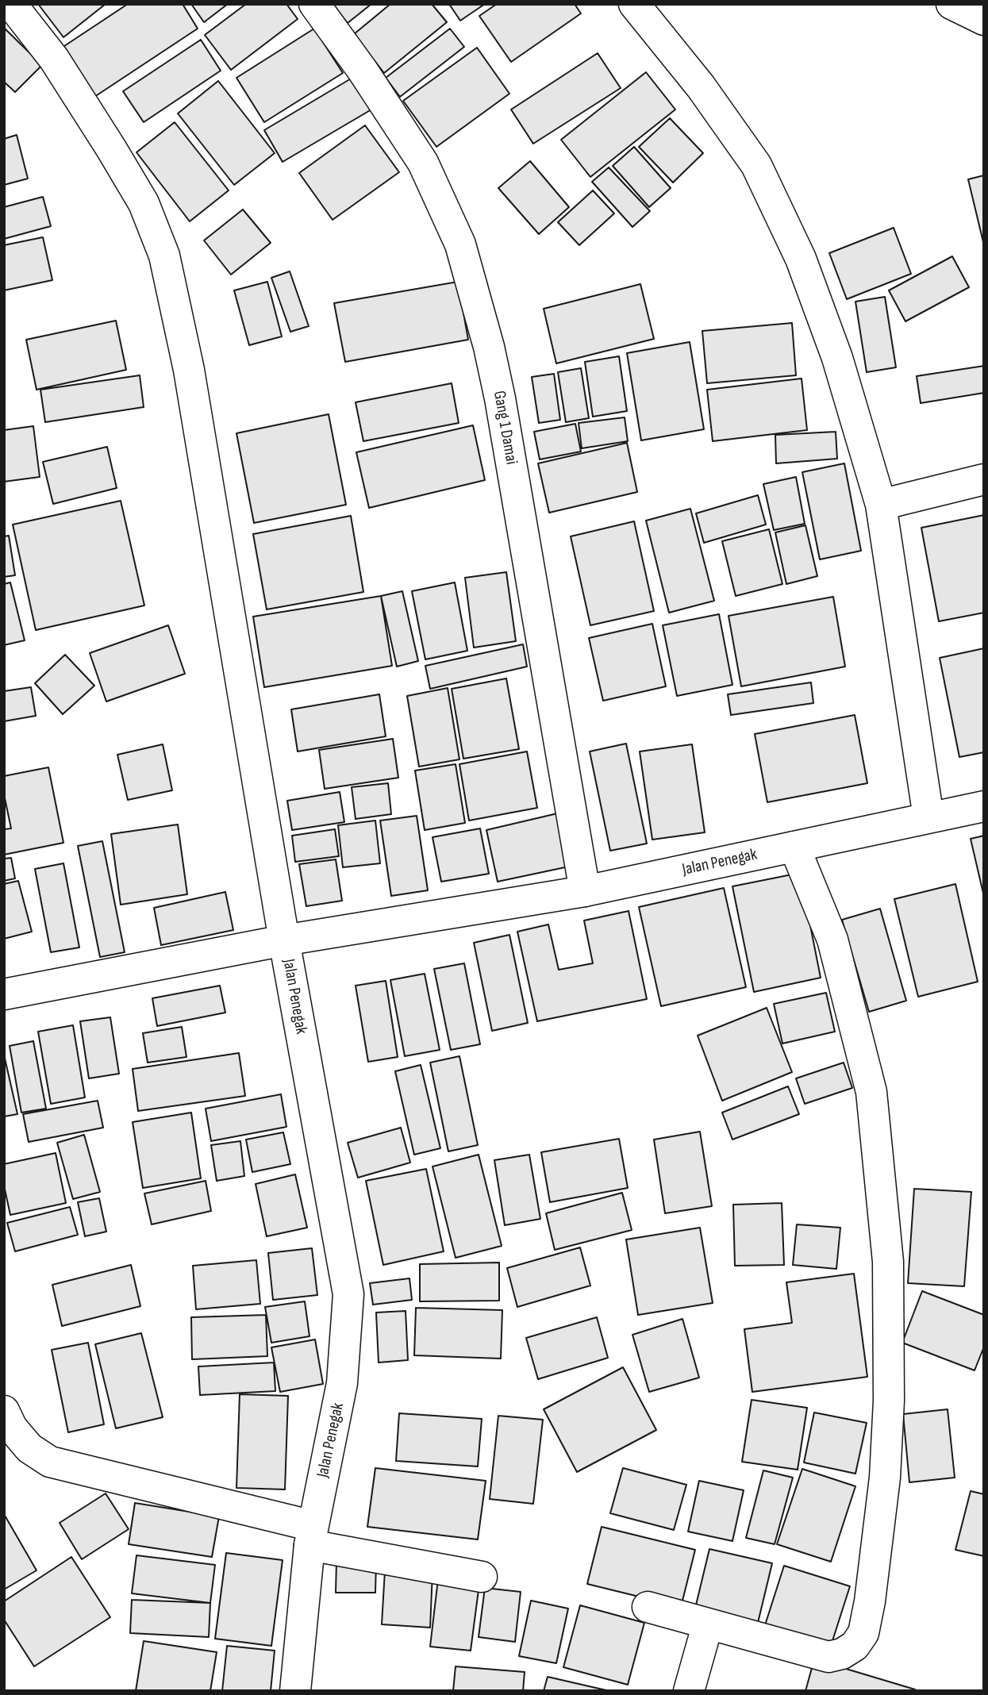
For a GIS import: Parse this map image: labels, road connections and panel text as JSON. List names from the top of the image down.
{
  "streets": {
    "street": ["Gang 1 Damai", "Jalan Penegak"]
  },
  "crossings": [
    ["Gang 1 Damai", "Jalan Penegak"]
  ]
}
